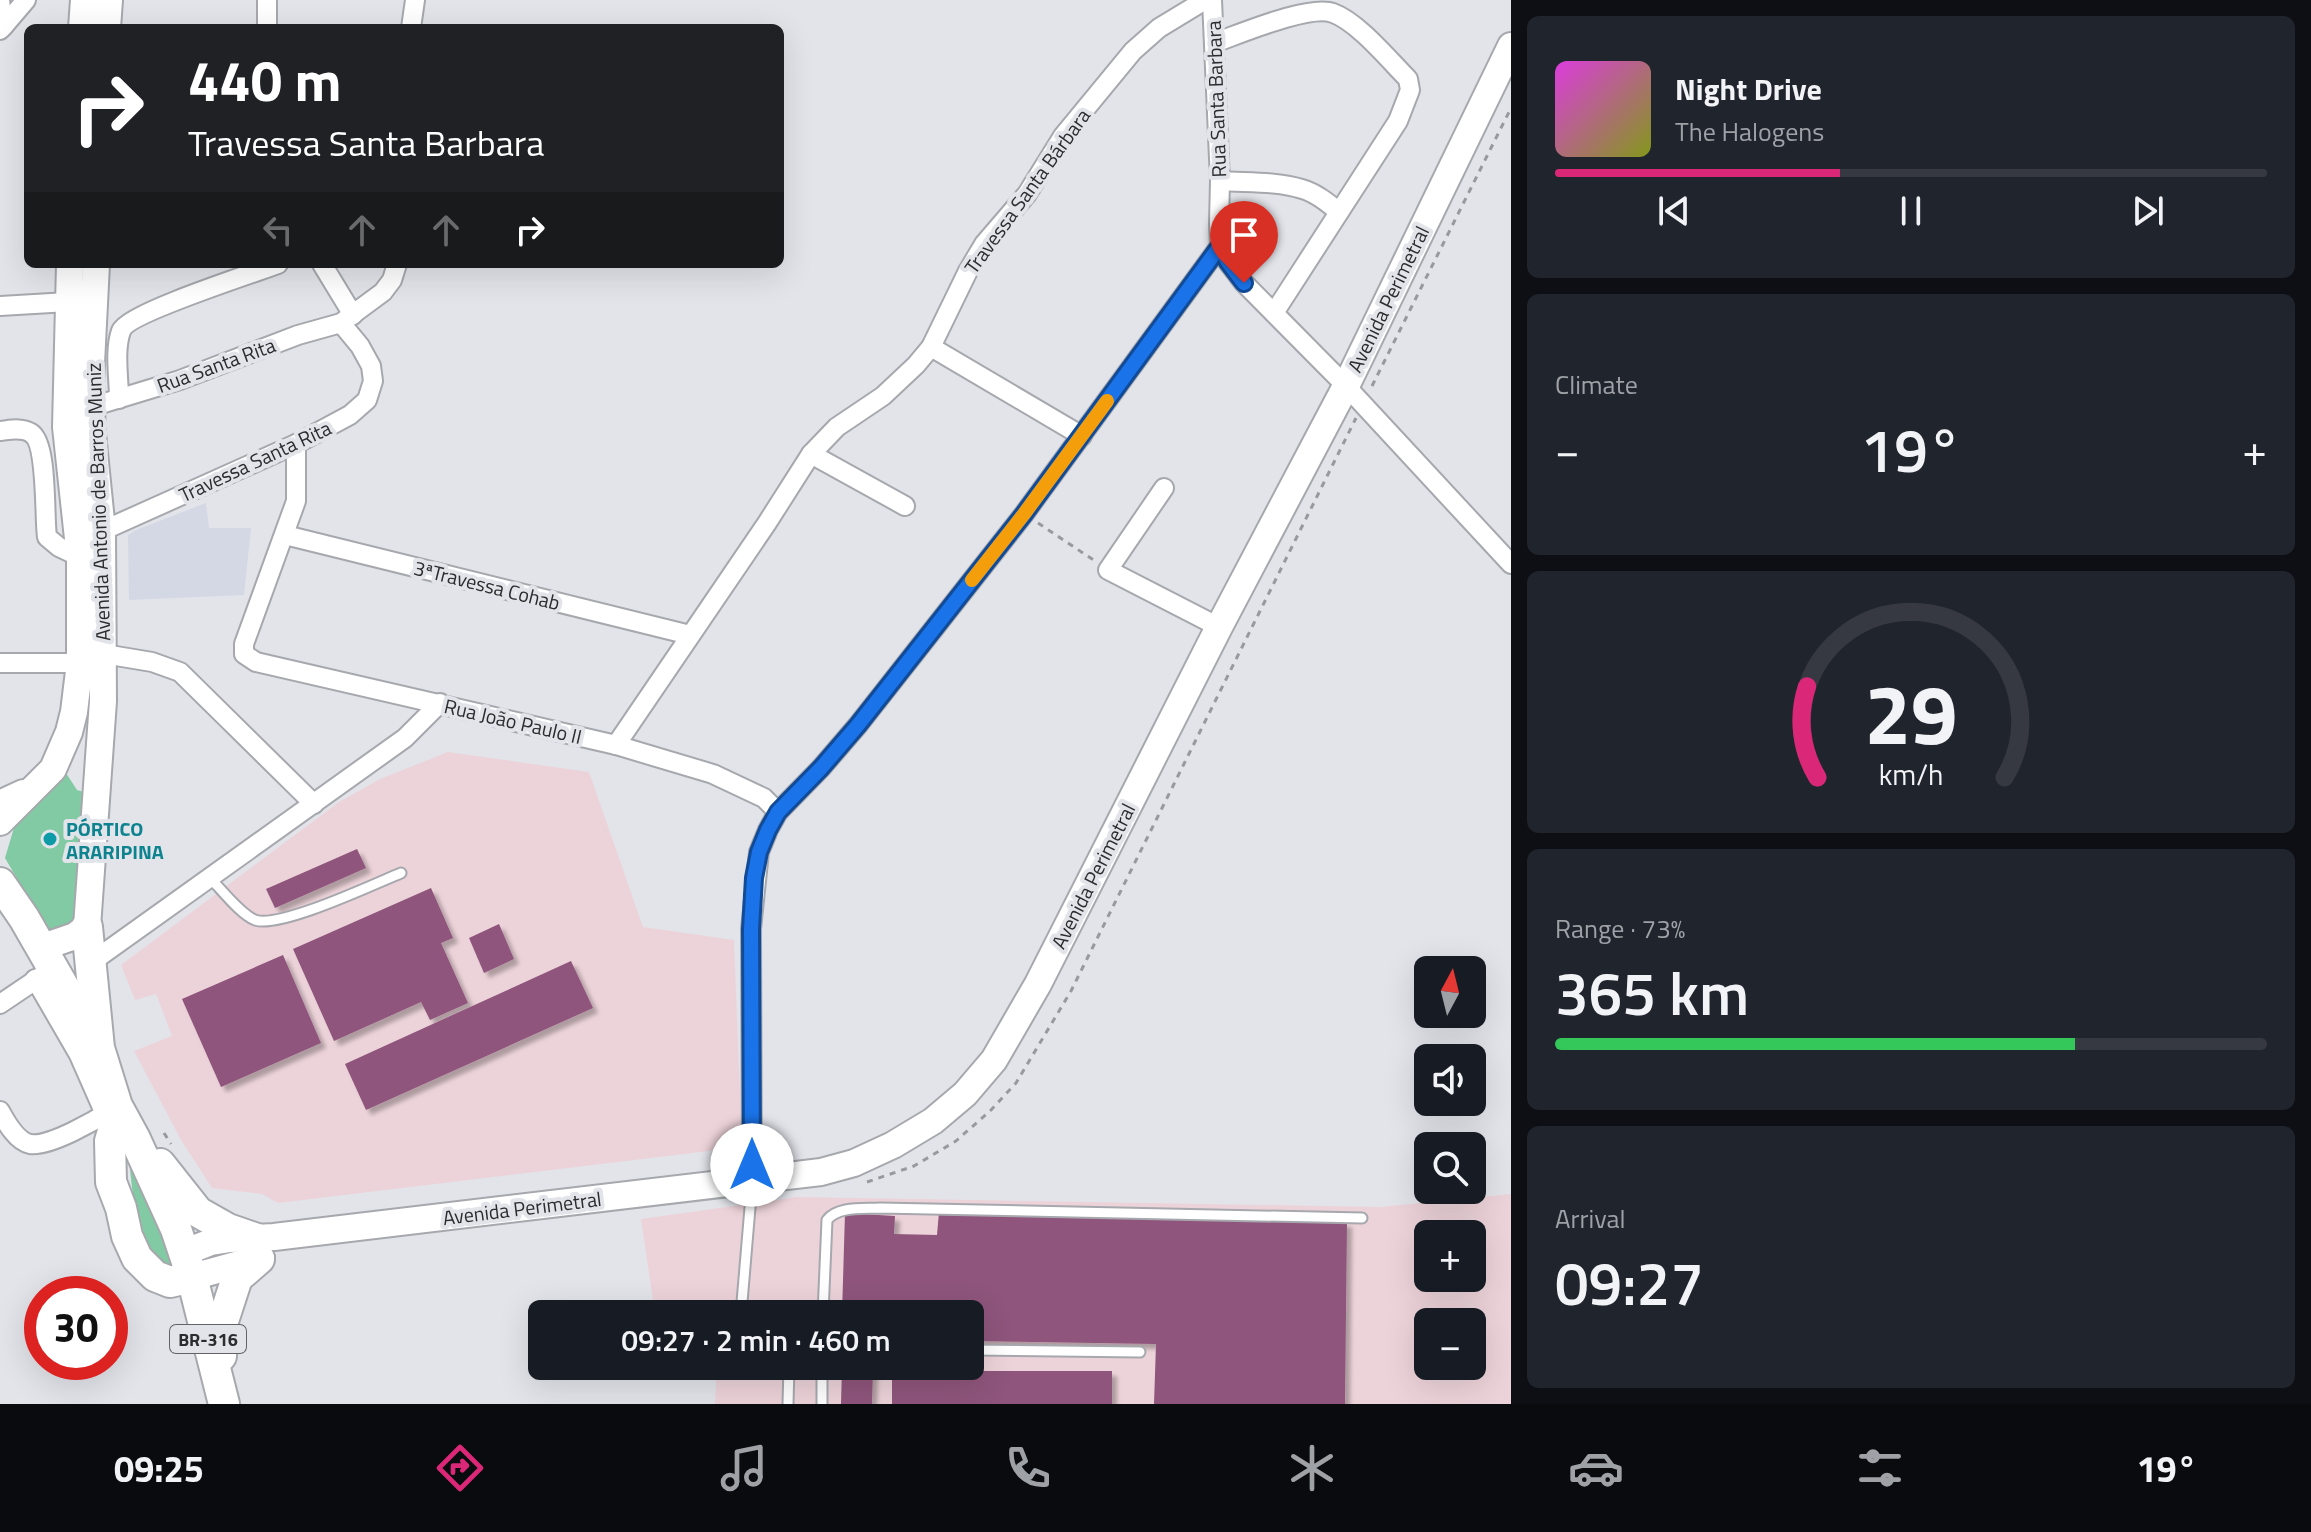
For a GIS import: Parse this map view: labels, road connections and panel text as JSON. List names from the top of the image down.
{
  "streets": {
    "highway": ["BR-316"],
    "main road": ["Avenida Perimetral", "Avenida Antonio de Barros Muniz"],
    "street": [
      "Rua Santa Barbara",
      "Travessa Santa Bárbara",
      "Rua Santa Rita",
      "Travessa Santa Rita",
      "3ªTravessa Cohab",
      "Rua João Paulo II"
    ]
  },
  "crossings": [
    ["Travessa Santa Bárbara", "3ªTravessa Cohab"],
    ["Travessa Santa Bárbara", "Rua João Paulo II"],
    ["Rua Santa Rita", "Travessa Santa Rita"],
    ["Rua Santa Rita", "Avenida Antonio de Barros Muniz"],
    ["Travessa Santa Rita", "Avenida Antonio de Barros Muniz"],
    ["3ªTravessa Cohab", "Rua João Paulo II"]
  ],
  "places": ["PÓRTICO ARARIPINA"],
  "north": "top",
  "page": {
    "turn": ["440 m", "Travessa Santa Barbara"],
    "song": ["Night Drive", "The Halogens"],
    "tile": [
      "Climate",
      ["Range · 73%", "365 km"],
      ["Arrival", "09:27"]
    ],
    "heat": ["−", "19°", "+"],
    "map_buttons": ["+", "−"],
    "limit": "30",
    "trip": "09:27 · 2 min · 460 m",
    "tabs": ["09:25", "19°"],
    "gauge": ["29", "km/h"]
  }
}
